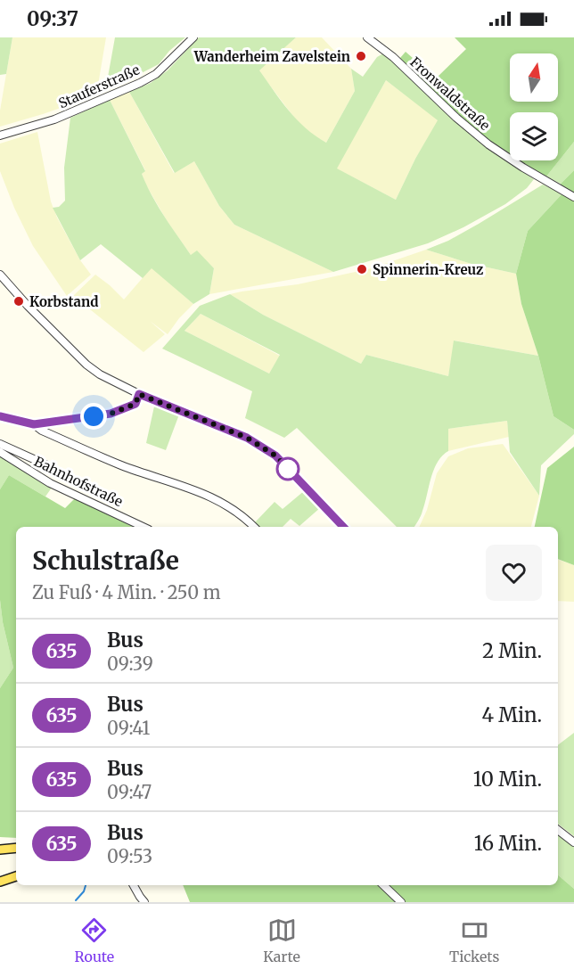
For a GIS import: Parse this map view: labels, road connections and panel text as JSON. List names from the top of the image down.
{
  "streets": {
    "street": ["Stauferstraße", "Fronwaldstraße", "Bahnhofstraße"]
  },
  "places": ["Wanderheim Zavelstein", "Spinnerin-Kreuz", "Korbstand"],
  "lines": ["bus line 635"],
  "north": "top",
  "page": {
    "status": "09:37",
    "heading": ["Schulstraße", "Zu Fuß · 4 Min. · 250 m"],
    "list": [
      {
        "mark": "635",
        "name": "Bus",
        "note": "09:39",
        "value": "2 Min."
      },
      {
        "mark": "635",
        "name": "Bus",
        "note": "09:41",
        "value": "4 Min."
      },
      {
        "mark": "635",
        "name": "Bus",
        "note": "09:47",
        "value": "10 Min."
      },
      {
        "mark": "635",
        "name": "Bus",
        "note": "09:53",
        "value": "16 Min."
      }
    ],
    "tabs": ["Route", "Karte", "Tickets"]
  }
}
